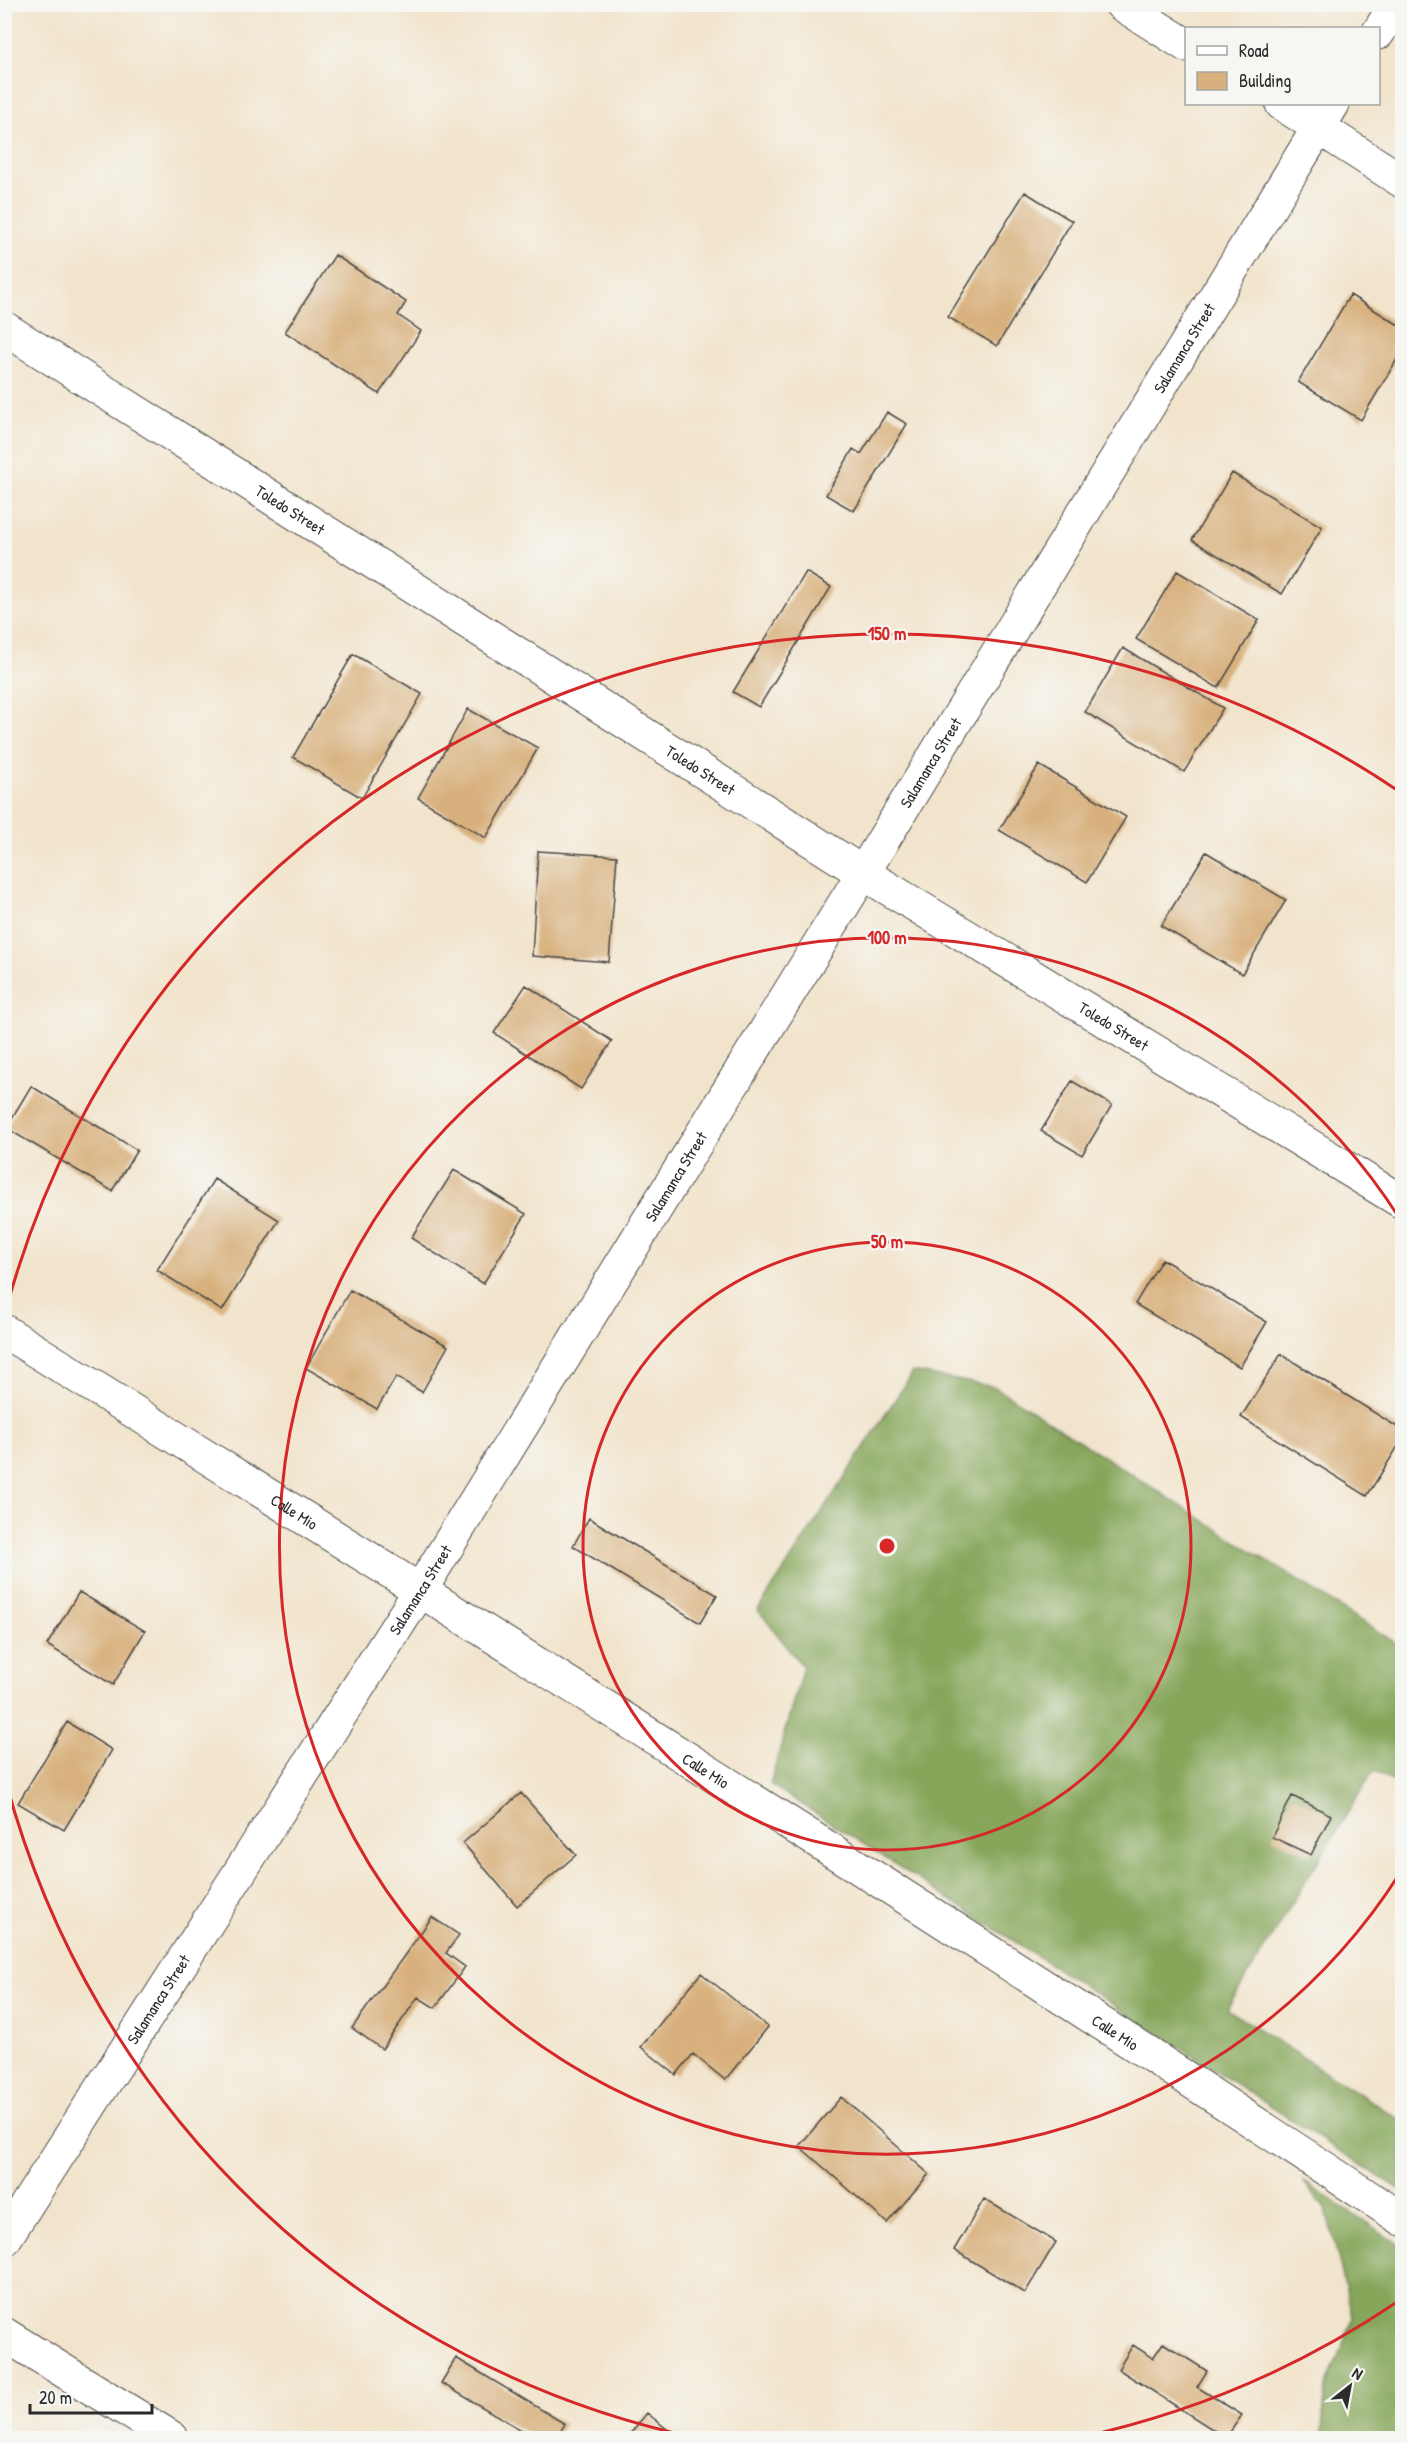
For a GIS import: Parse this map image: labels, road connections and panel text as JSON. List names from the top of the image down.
{
  "streets": {
    "street": ["Salamanca Street", "Toledo Street", "Calle Mio"]
  },
  "crossings": [
    ["Salamanca Street", "Toledo Street"],
    ["Salamanca Street", "Calle Mio"]
  ],
  "legend": ["Road", "Building"],
  "scale_bar": "20 m",
  "north": "top right",
  "rings": ["150 m", "100 m", "50 m"]
}
